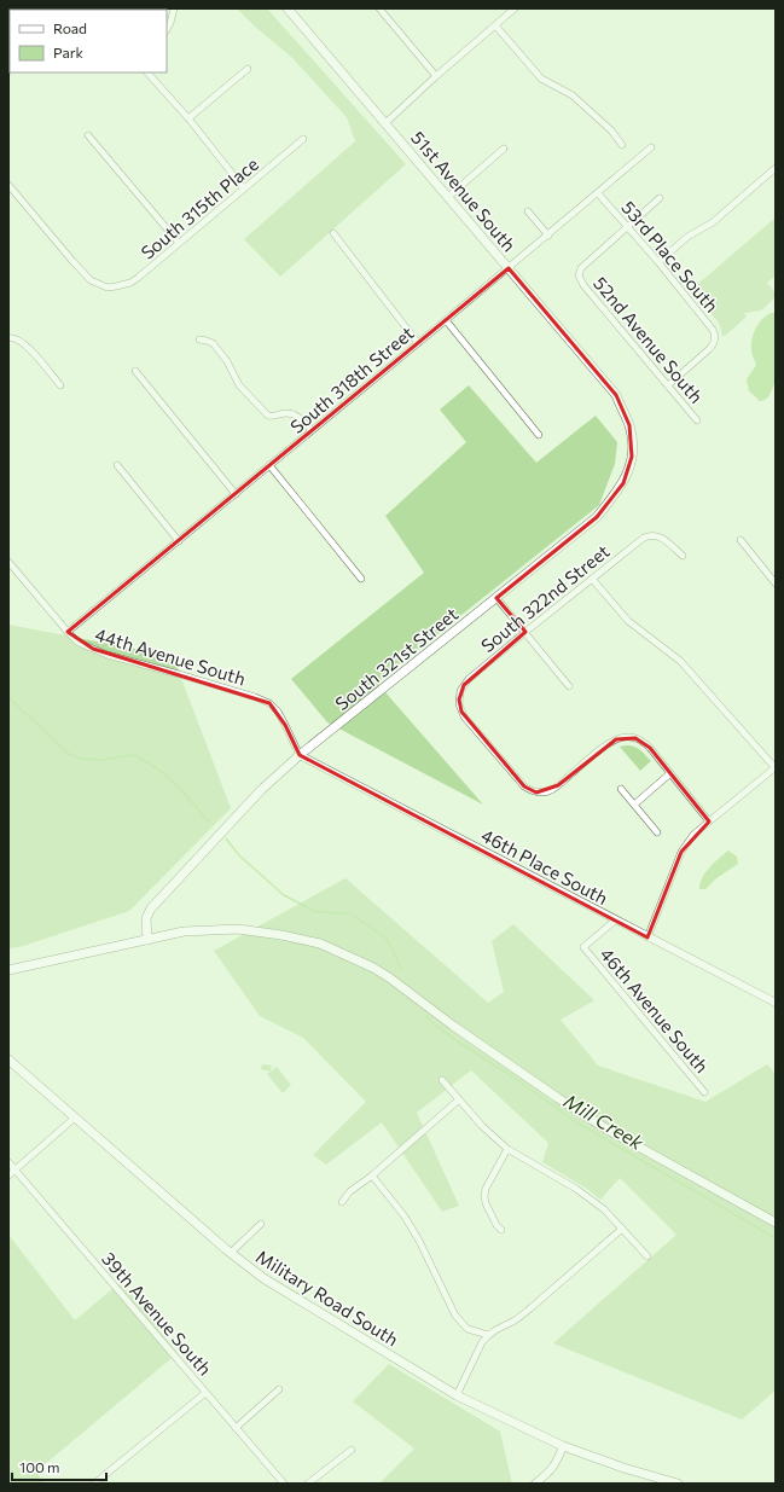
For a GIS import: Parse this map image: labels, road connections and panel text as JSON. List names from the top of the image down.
{
  "streets": {
    "main road": ["51st Avenue South", "South 321st Street", "Military Road South"],
    "street": [
      "South 315th Place",
      "53rd Place South",
      "52nd Avenue South",
      "South 318th Street",
      "South 322nd Street",
      "44th Avenue South",
      "46th Place South",
      "46th Avenue South",
      "39th Avenue South"
    ]
  },
  "crossings": [
    ["51st Avenue South", "South 318th Street"],
    ["51st Avenue South", "South 321st Street"],
    ["53rd Place South", "52nd Avenue South"],
    ["53rd Place South", "South 318th Street"],
    ["South 318th Street", "44th Avenue South"],
    ["44th Avenue South", "South 321st Street"],
    ["44th Avenue South", "46th Place South"],
    ["South 321st Street", "46th Place South"],
    ["46th Place South", "46th Avenue South"]
  ],
  "water": ["Mill Creek"],
  "legend": ["Road", "Park"],
  "scale_bar": "100 m"
}
